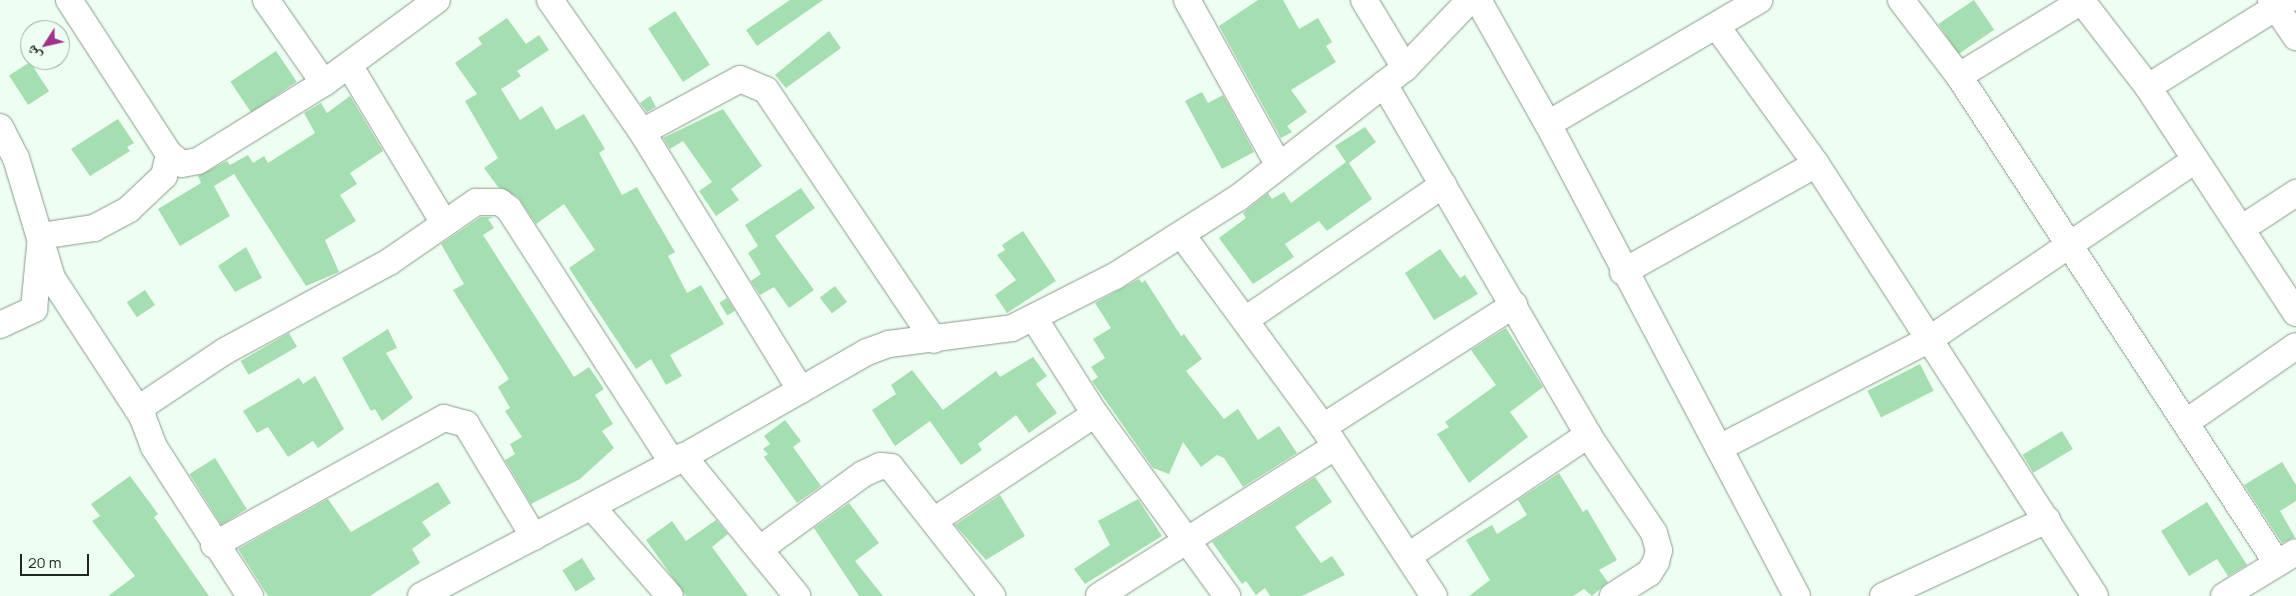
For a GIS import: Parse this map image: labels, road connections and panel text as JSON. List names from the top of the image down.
{
  "scale_bar": "20 m",
  "north": "bottom left"
}
